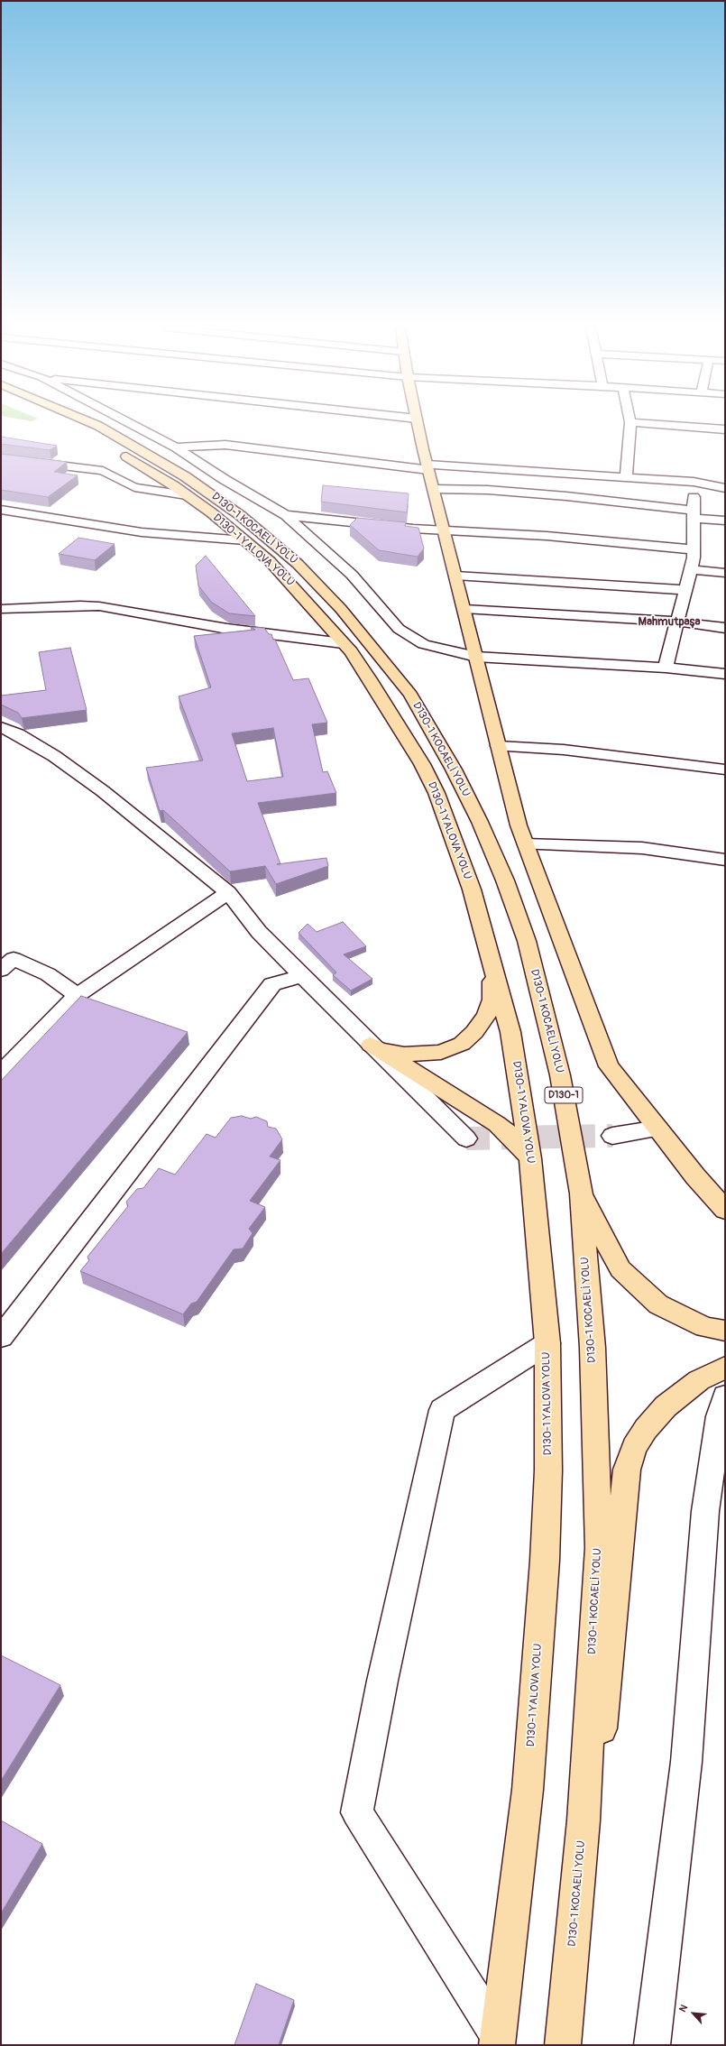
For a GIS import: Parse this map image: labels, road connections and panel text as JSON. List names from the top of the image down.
{
  "streets": {
    "main road": ["D130-1 KOCAELİ YOLU", "D130-1 YALOVA YOLU", "D130-1"]
  },
  "districts": ["Mahmutpaşa"],
  "north": "top left"
}
